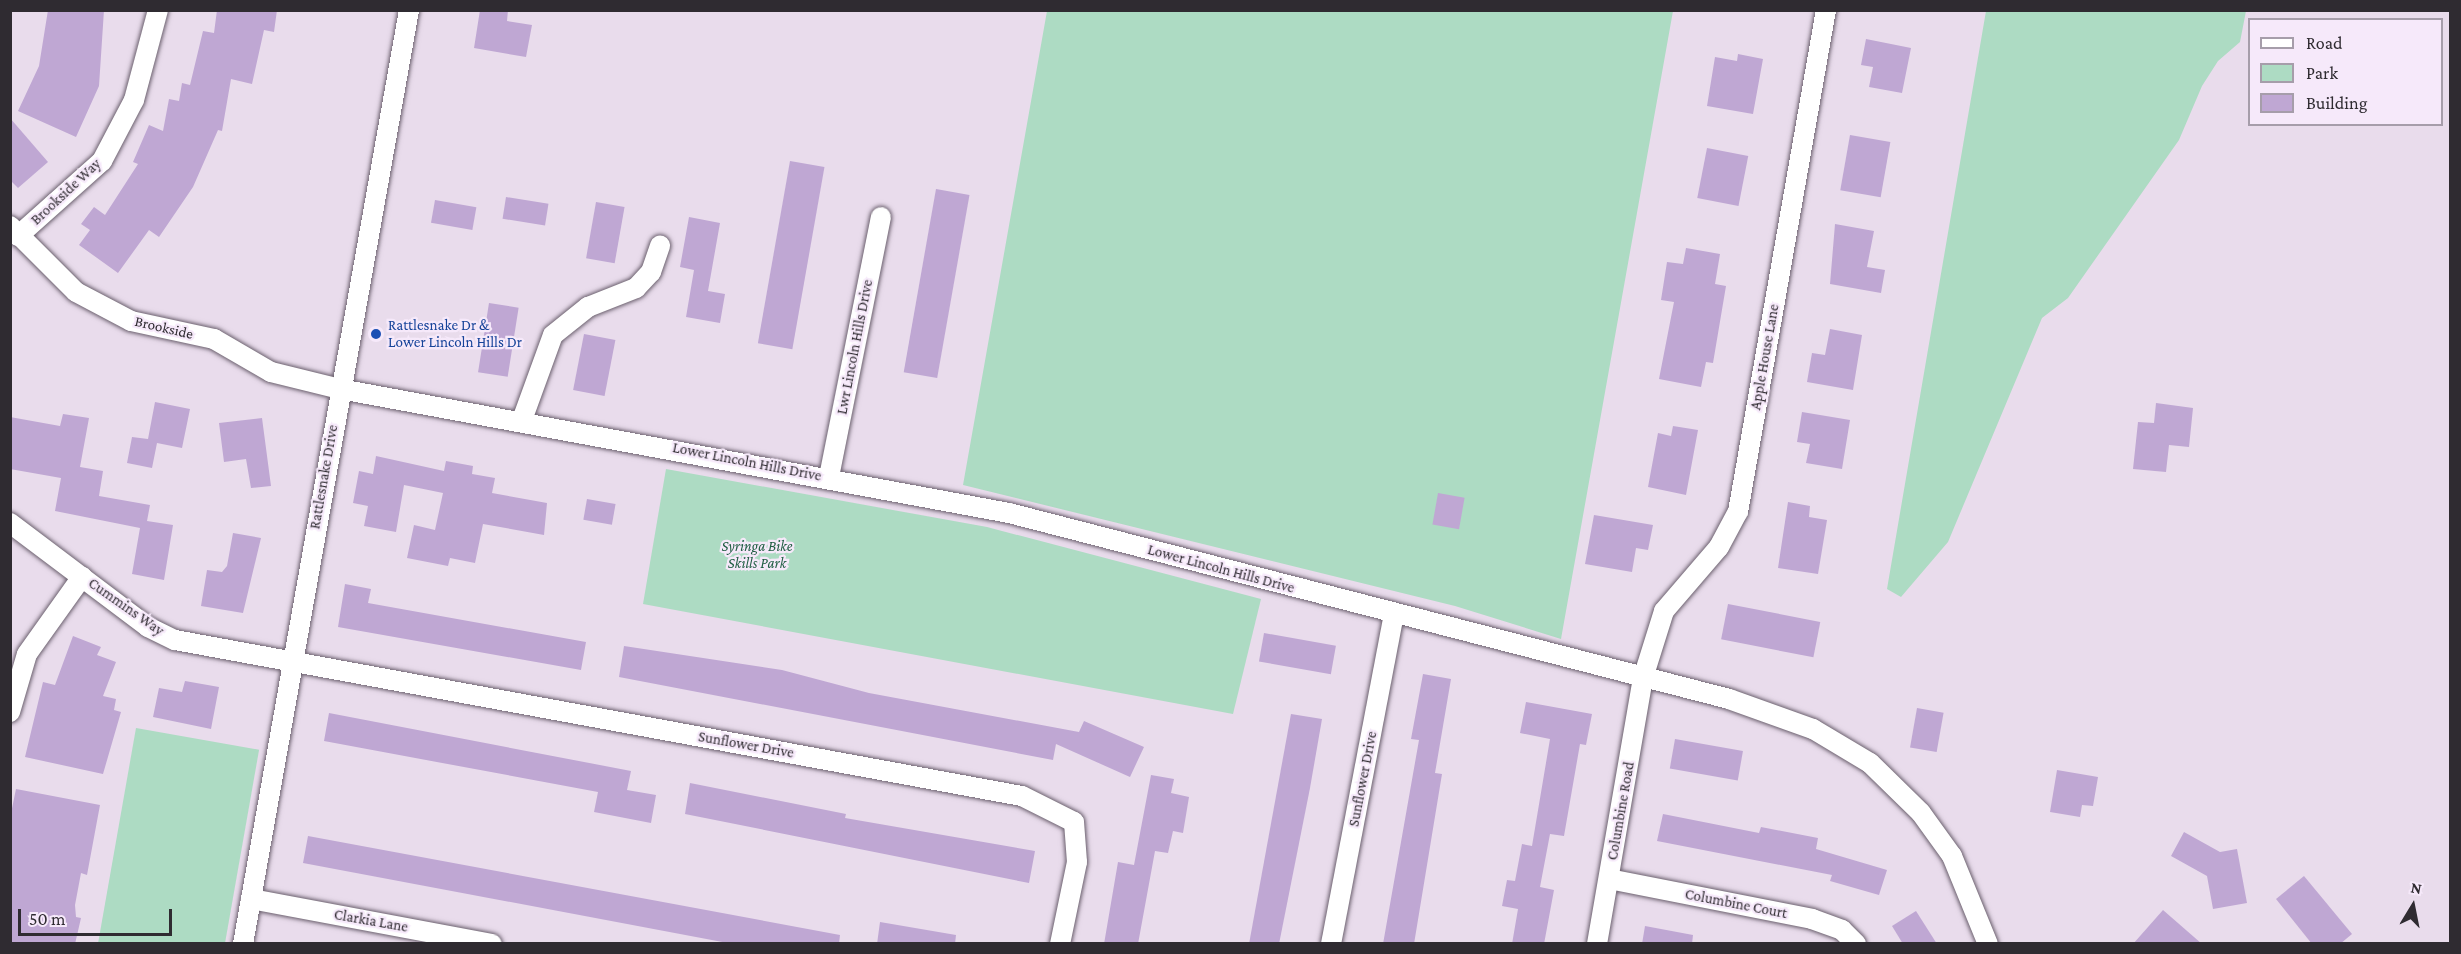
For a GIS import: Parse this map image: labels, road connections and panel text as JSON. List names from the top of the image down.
{
  "streets": {
    "street": [
      "Brookside Way",
      "Brookside",
      "Lwr Lincoln Hills Drive",
      "Apple House Lane",
      "Lower Lincoln Hills Drive",
      "Rattlesnake Drive",
      "Cummins Way",
      "Sunflower Drive",
      "Columbine Road",
      "Columbine Court",
      "Clarkia Lane"
    ]
  },
  "crossings": [
    ["Brookside Way", "Brookside"],
    ["Brookside", "Lower Lincoln Hills Drive"],
    ["Brookside", "Rattlesnake Drive"],
    ["Lwr Lincoln Hills Drive", "Lower Lincoln Hills Drive"],
    ["Apple House Lane", "Lower Lincoln Hills Drive"],
    ["Apple House Lane", "Columbine Road"],
    ["Lower Lincoln Hills Drive", "Rattlesnake Drive"],
    ["Lower Lincoln Hills Drive", "Sunflower Drive"],
    ["Lower Lincoln Hills Drive", "Columbine Road"],
    ["Rattlesnake Drive", "Cummins Way"],
    ["Rattlesnake Drive", "Sunflower Drive"],
    ["Rattlesnake Drive", "Clarkia Lane"],
    ["Cummins Way", "Sunflower Drive"],
    ["Columbine Road", "Columbine Court"]
  ],
  "parks": ["Syringa Bike Skills Park"],
  "places": ["Rattlesnake Dr & Lower Lincoln Hills Dr"],
  "legend": ["Road", "Park", "Building"],
  "scale_bar": "50 m",
  "north": "top"
}
